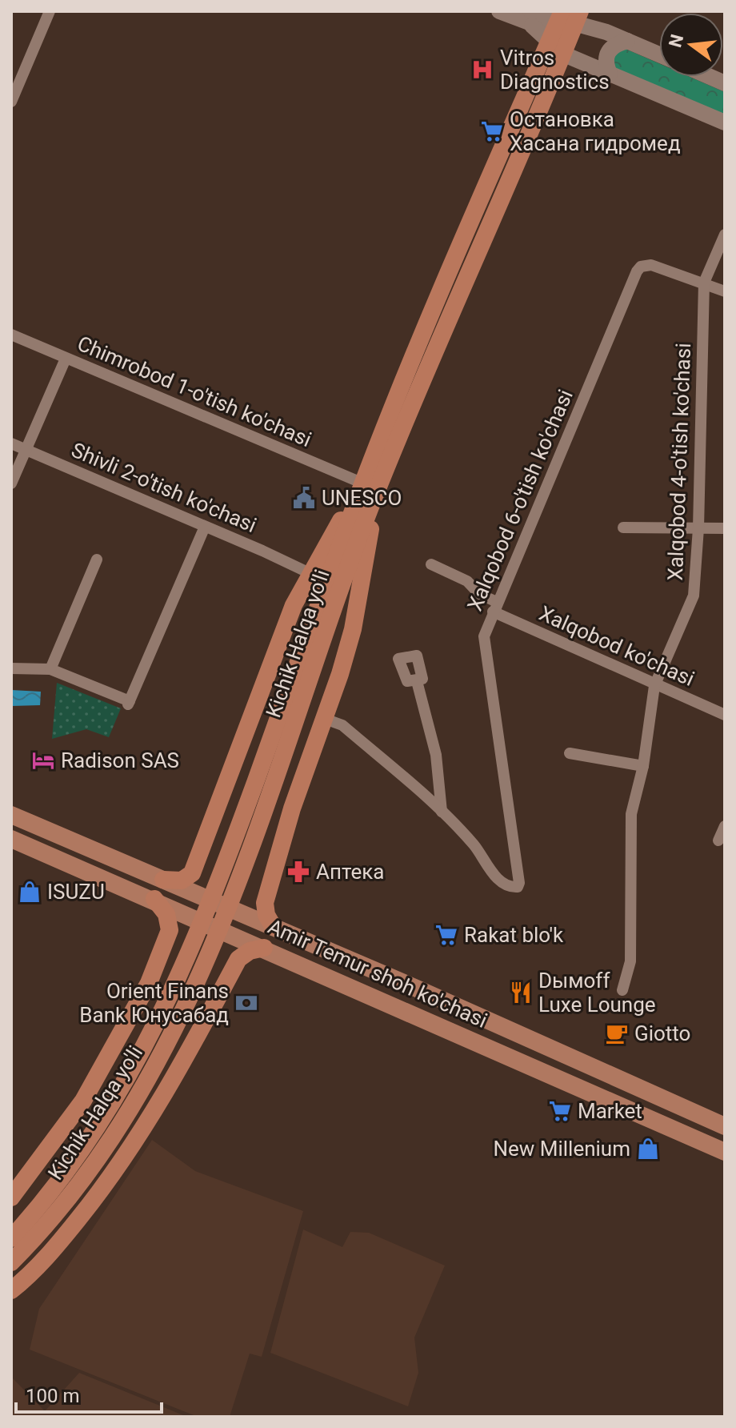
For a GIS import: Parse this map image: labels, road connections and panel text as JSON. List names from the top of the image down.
{
  "streets": {
    "highway": ["Kichik Halqa yo'li"],
    "main road": ["Amir Temur shoh ko'chasi"],
    "street": [
      "Chimrobod 1-o'tish ko'chasi",
      "Xalqobod 4-o'tish ko'chasi",
      "Shivli 2-o'tish ko'chasi",
      "Xalqobod 6-o'tish ko'chasi",
      "Xalqobod ko'chasi"
    ]
  },
  "crossings": [
    ["Chimrobod 1-o'tish ko'chasi", "Kichik Halqa yo'li"],
    ["Xalqobod 4-o'tish ko'chasi", "Xalqobod 6-o'tish ko'chasi"],
    ["Xalqobod 4-o'tish ko'chasi", "Xalqobod ko'chasi"],
    ["Xalqobod 6-o'tish ko'chasi", "Xalqobod ko'chasi"]
  ],
  "places": {
    "hospital": ["Vitros Diagnostics"],
    "supermarket": ["Остановка Хасана гидромед", "Rakat blo'k", "Market"],
    "public building": ["UNESCO"],
    "hotel": ["Radison SAS"],
    "pharmacy": ["Аптека"],
    "shop": ["ISUZU", "New Millenium"],
    "restaurant": ["Dымоff Luxe Lounge"],
    "bank": ["Orient Finans Bank Юнусабад"],
    "cafe": ["Giotto"]
  },
  "scale_bar": "100 m",
  "north": "left"
}
